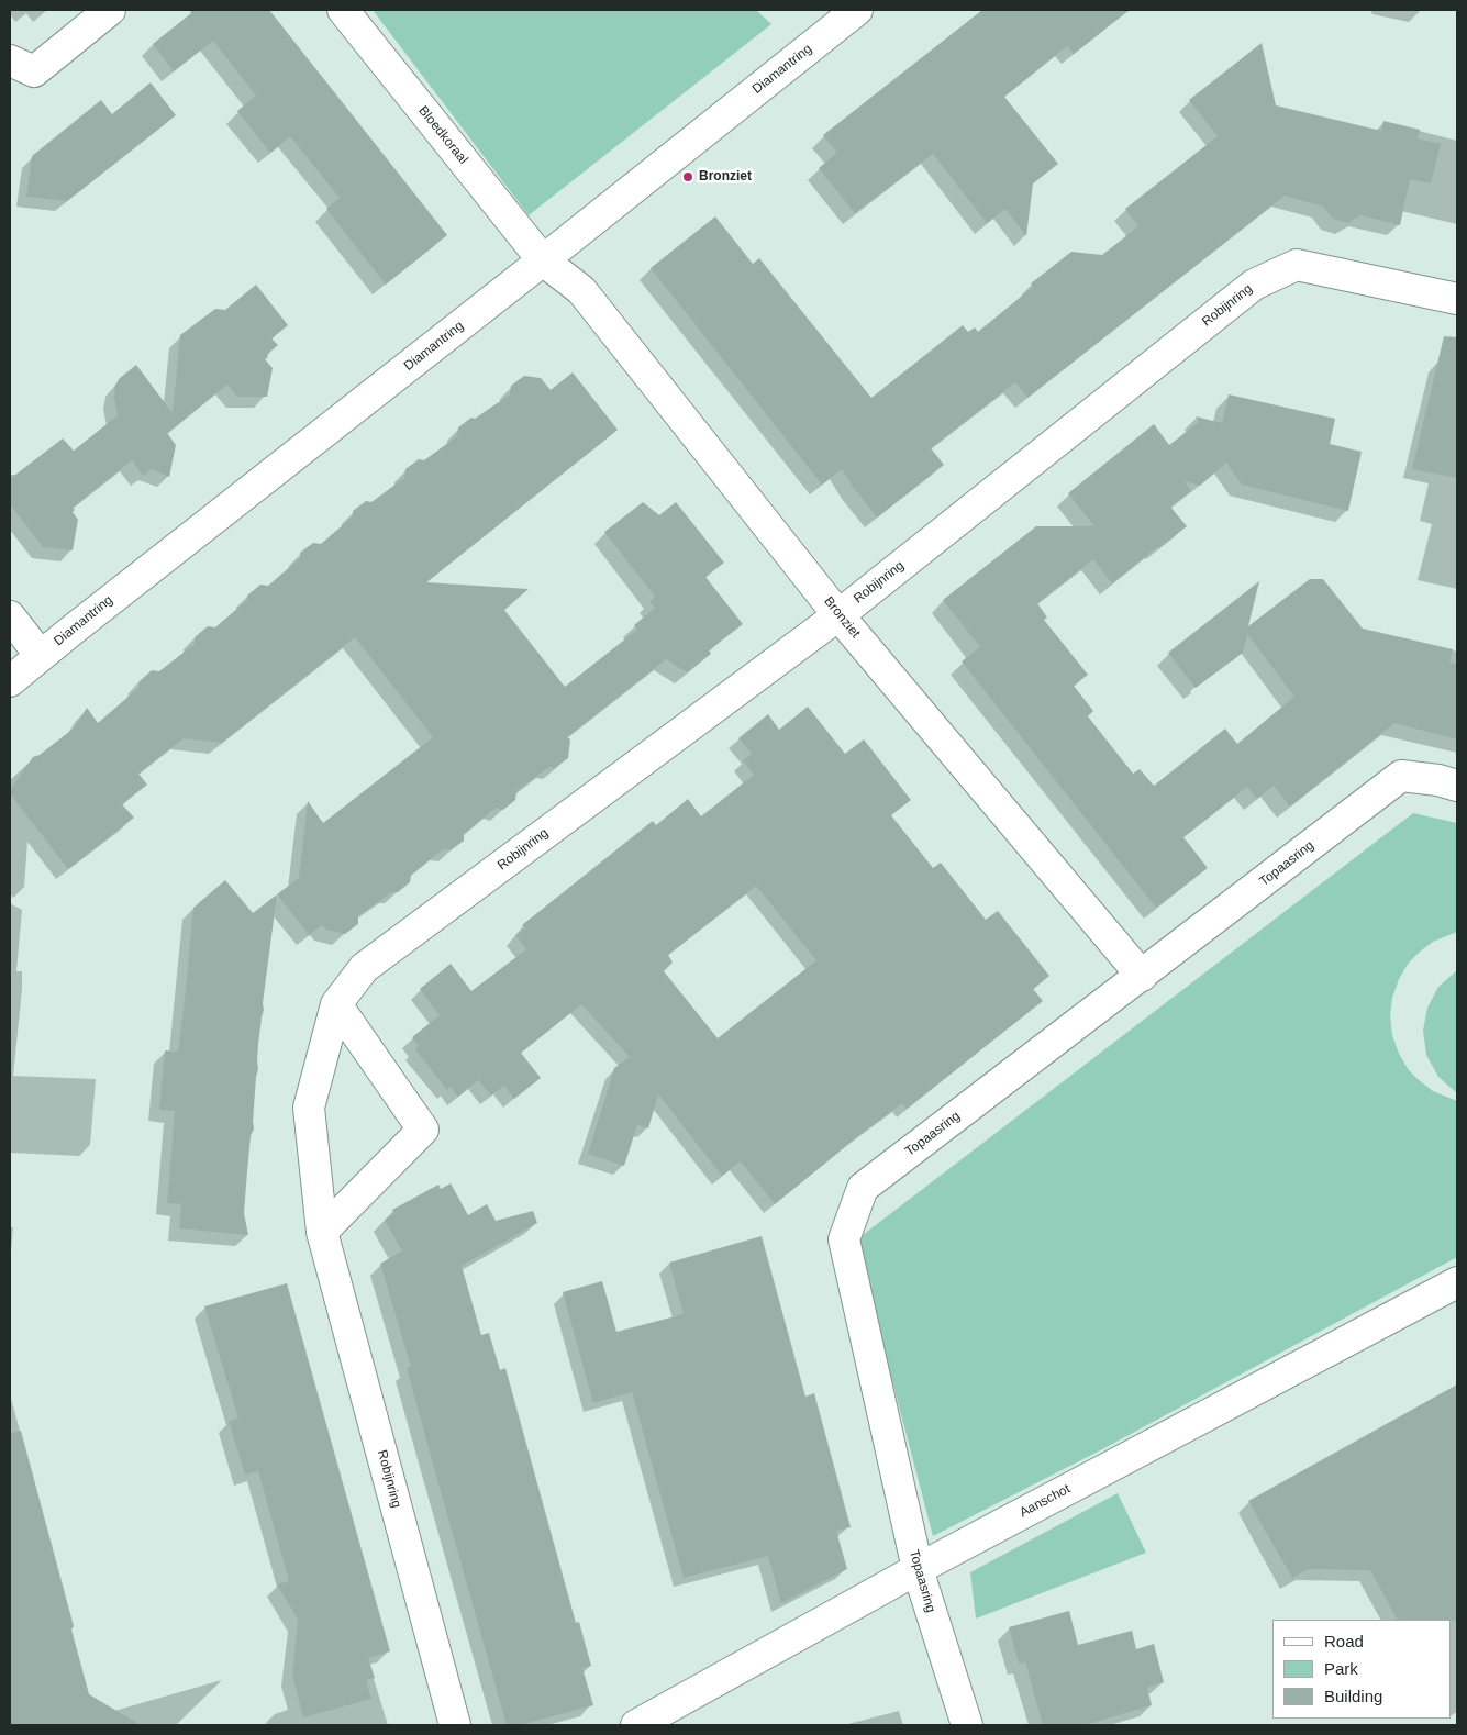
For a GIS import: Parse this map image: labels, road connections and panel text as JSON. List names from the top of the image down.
{
  "streets": {
    "street": [
      "Diamantring",
      "Bloedkoraal",
      "Robijnring",
      "Bronziet",
      "Topaasring",
      "Aanschot"
    ]
  },
  "crossings": [
    ["Diamantring", "Bloedkoraal"],
    ["Diamantring", "Bronziet"],
    ["Bloedkoraal", "Bronziet"],
    ["Robijnring", "Bronziet"],
    ["Bronziet", "Topaasring"],
    ["Topaasring", "Aanschot"]
  ],
  "places": ["Bronziet"],
  "legend": ["Road", "Park", "Building"]
}
